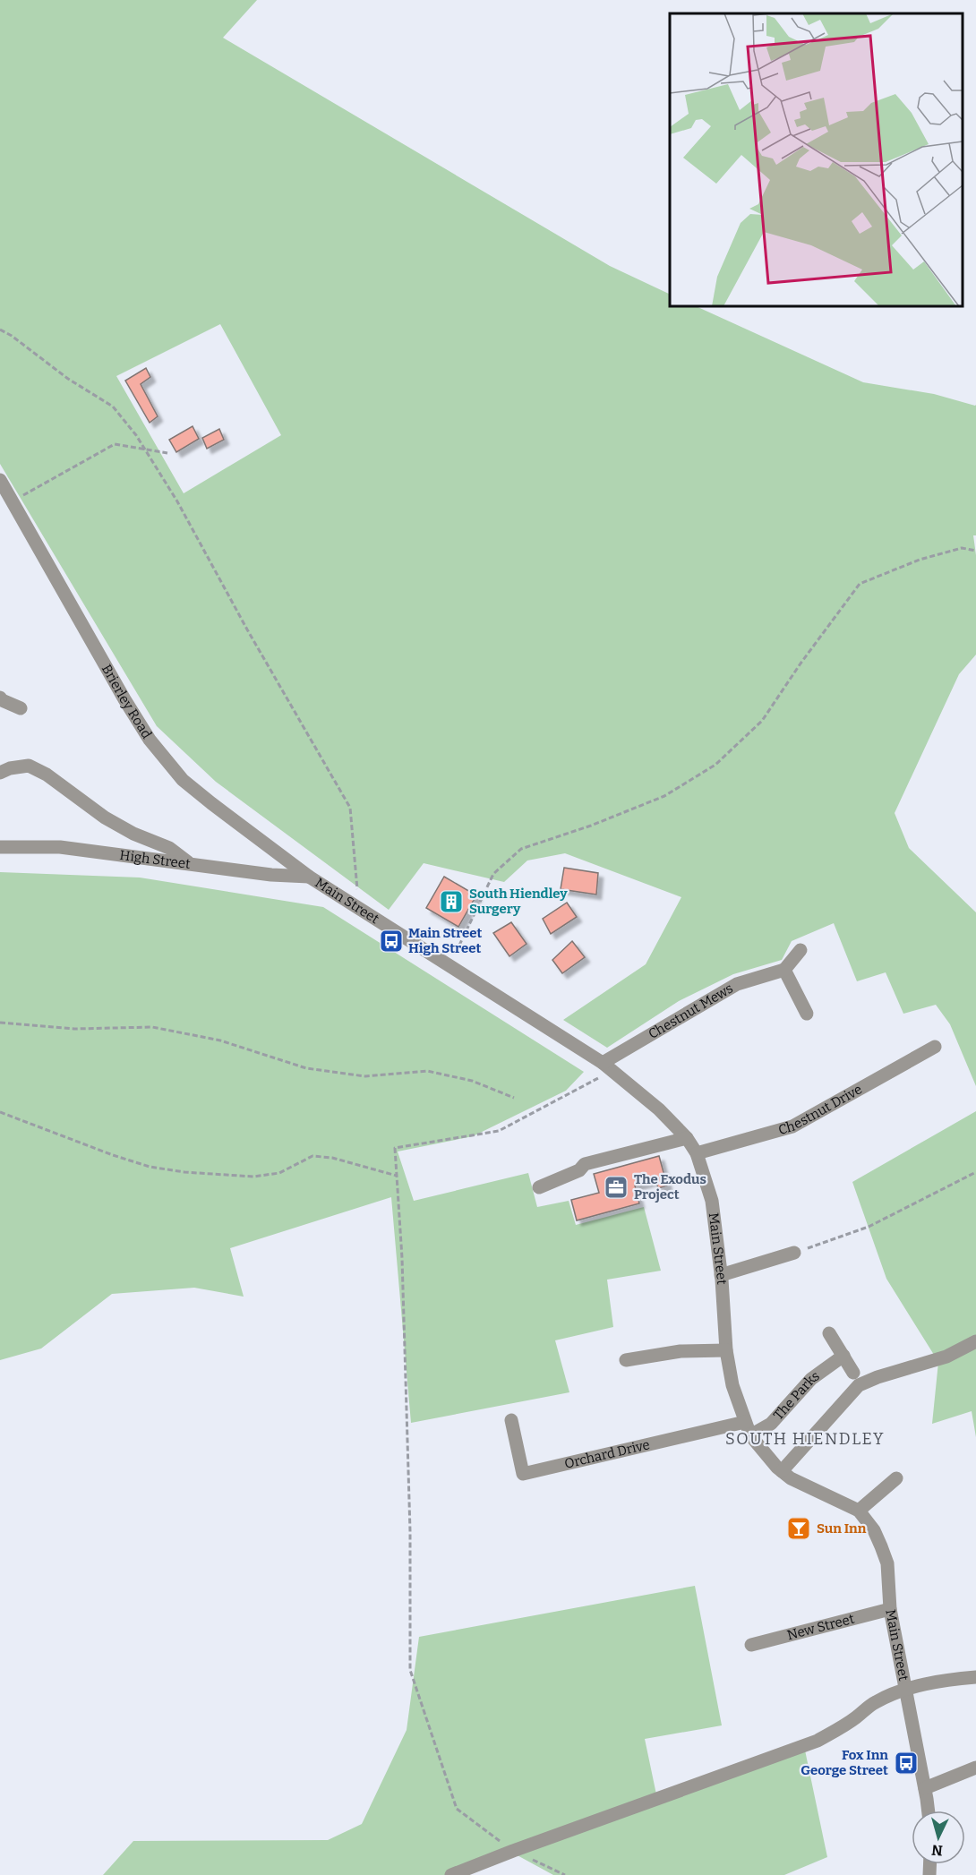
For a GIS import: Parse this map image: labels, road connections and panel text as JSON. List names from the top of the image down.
{
  "streets": {
    "street": [
      "Brierley Road",
      "High Street",
      "Main Street",
      "Chestnut Mews",
      "Chestnut Drive",
      "The Parks",
      "Orchard Drive",
      "New Street"
    ]
  },
  "crossings": [
    ["Brierley Road", "High Street"],
    ["Brierley Road", "Main Street"],
    ["High Street", "Main Street"],
    ["Main Street", "Chestnut Mews"],
    ["Main Street", "Chestnut Drive"],
    ["Main Street", "The Parks"],
    ["Main Street", "Orchard Drive"],
    ["Main Street", "New Street"]
  ],
  "districts": ["SOUTH HIENDLEY"],
  "places": {
    "building": ["South Hiendley Surgery"],
    "bus stop": ["Main Street High Street", "Fox Inn George Street"],
    "office": ["The Exodus Project"],
    "bar": ["Sun Inn"]
  },
  "north": "bottom"
}
